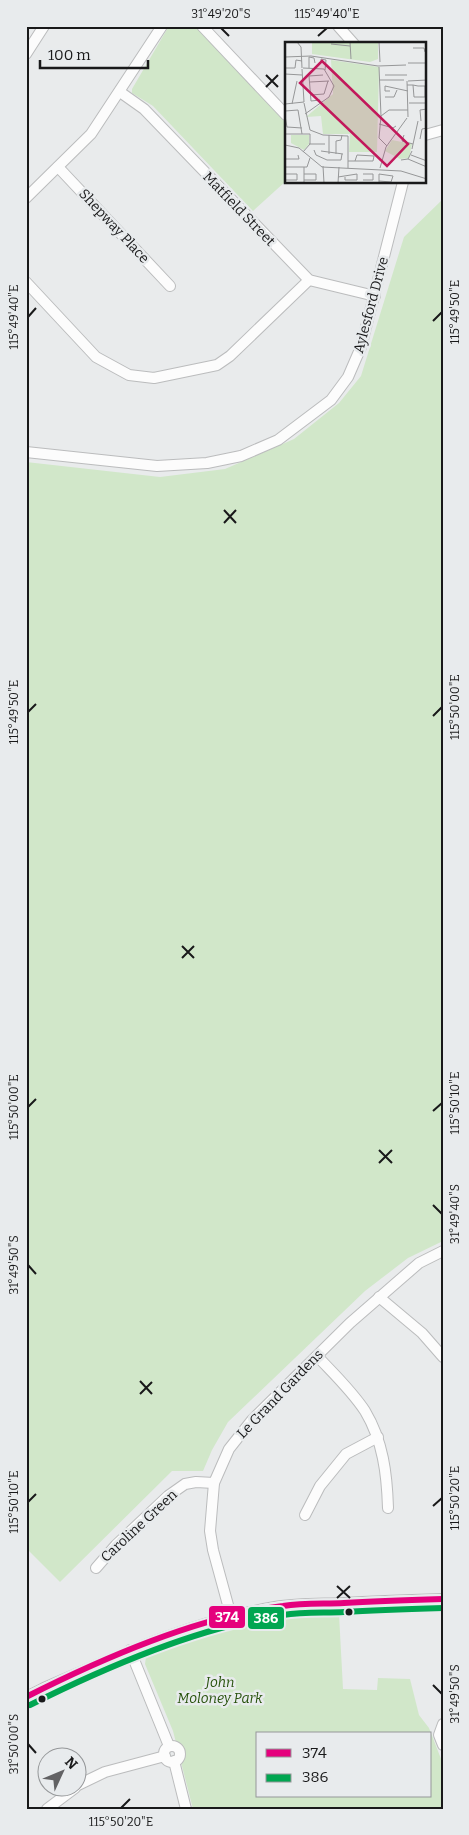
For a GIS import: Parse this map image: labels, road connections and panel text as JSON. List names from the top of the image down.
{
  "streets": {
    "street": [
      "Matfield Street",
      "Shepway Place",
      "Aylesford Drive",
      "Le Grand Gardens",
      "Caroline Green"
    ]
  },
  "crossings": [
    ["Le Grand Gardens", "Caroline Green"]
  ],
  "parks": ["John Moloney Park"],
  "lines": ["transit line 374", "transit line 386"],
  "legend": ["374", "386"],
  "scale_bar": "100 m",
  "north": "top right",
  "coordinates": [
    "31°49'20\"S",
    "115°49'40\"E",
    "115°49'50\"E",
    "115°50'00\"E",
    "115°50'10\"E",
    "31°49'40\"S",
    "31°49'50\"S",
    "115°50'20\"E",
    "31°50'00\"S"
  ]
}
